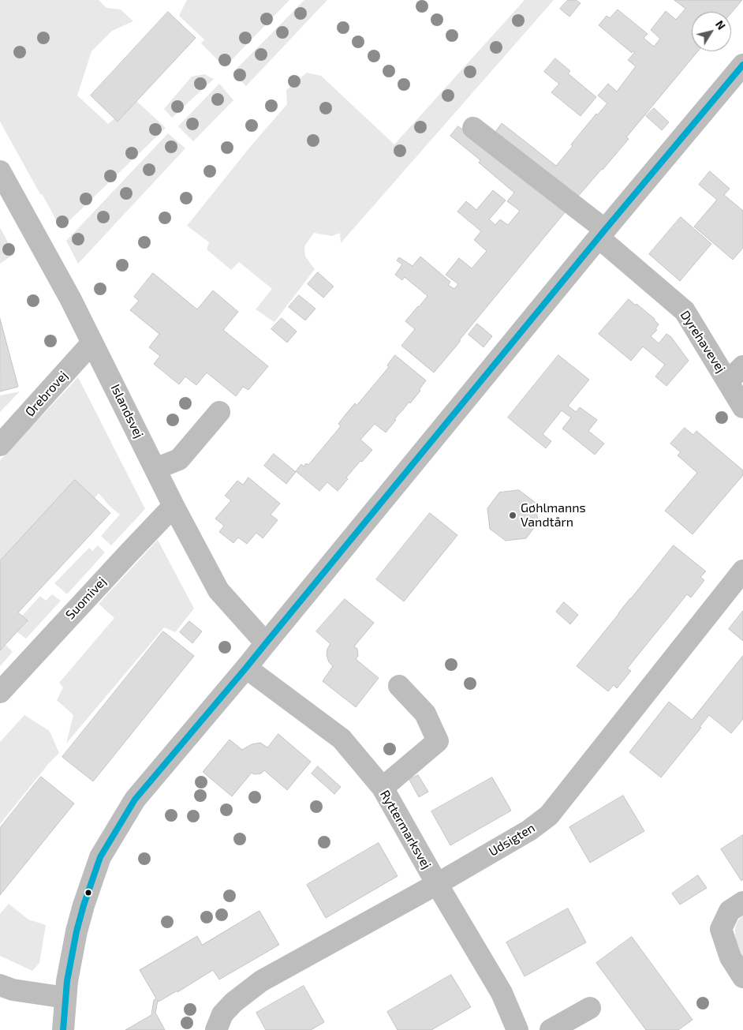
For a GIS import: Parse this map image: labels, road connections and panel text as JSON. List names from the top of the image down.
{
  "streets": {
    "street": [
      "Dyrehavevej",
      "Ørebrovej",
      "Islandsvej",
      "Suomivej",
      "Ryttermarksvej",
      "Udsigten"
    ]
  },
  "crossings": [
    ["Ørebrovej", "Islandsvej"],
    ["Islandsvej", "Suomivej"],
    ["Ryttermarksvej", "Udsigten"]
  ],
  "places": ["Gøhlmanns Vandtårn"],
  "north": "top right"
}
